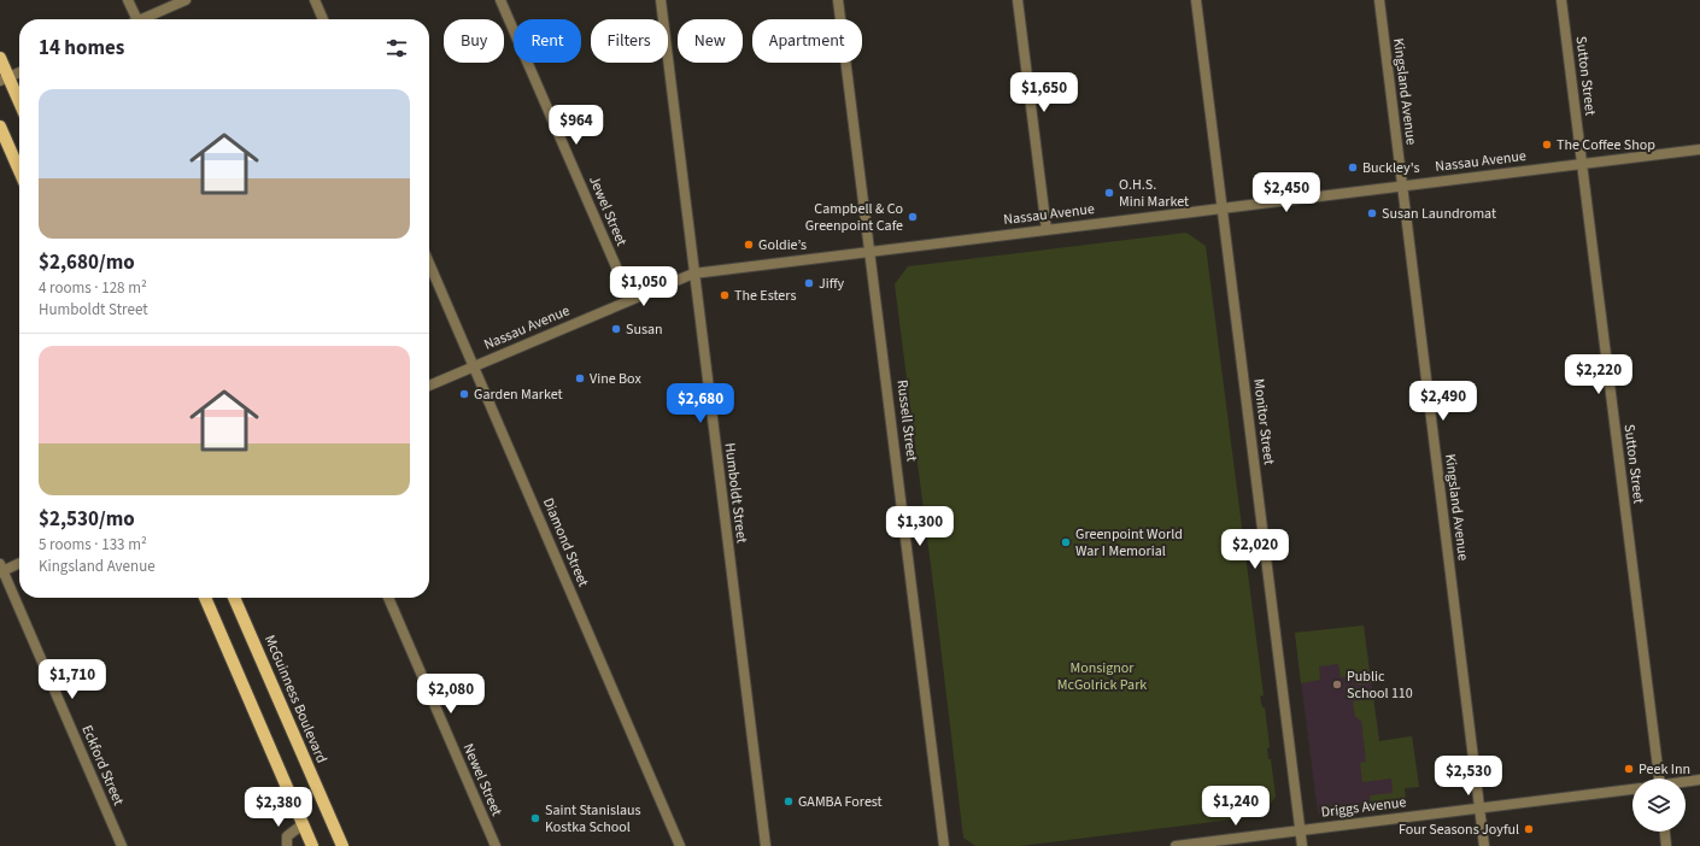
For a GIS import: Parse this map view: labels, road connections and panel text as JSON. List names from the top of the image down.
{
  "streets": {
    "main road": ["McGuinness Boulevard"],
    "street": [
      "Sutton Street",
      "Kingsland Avenue",
      "Nassau Avenue",
      "Jewel Street",
      "Russell Street",
      "Monitor Street",
      "Humboldt Street",
      "Diamond Street",
      "Eckford Street",
      "Newel Street",
      "Driggs Avenue"
    ]
  },
  "crossings": [
    ["Sutton Street", "Nassau Avenue"],
    ["Kingsland Avenue", "Nassau Avenue"],
    ["Kingsland Avenue", "Driggs Avenue"],
    ["Nassau Avenue", "Jewel Street"],
    ["Nassau Avenue", "Russell Street"],
    ["Nassau Avenue", "Monitor Street"],
    ["Nassau Avenue", "Humboldt Street"],
    ["Nassau Avenue", "Diamond Street"],
    ["Monitor Street", "Driggs Avenue"]
  ],
  "parks": ["Monsignor McGolrick Park"],
  "places": [
    "The Coffee Shop",
    "Buckley's",
    "O.H.S. Mini Market",
    "Susan Laundromat",
    "Campbell & Co Greenpoint Cafe",
    "Goldie’s",
    "Jiffy",
    "The Esters",
    "Susan",
    "Vine Box",
    "Garden Market",
    "Greenpoint World War I Memorial",
    "Public School 110",
    "Peek Inn",
    "GAMBA Forest",
    "Saint Stanislaus Kostka School",
    "Four Seasons Joyful"
  ],
  "page": {
    "chip": [
      "Buy",
      "Rent",
      "Filters",
      "New",
      "Apartment"
    ],
    "heading": "14 homes",
    "price": [
      "$1,650",
      "$964",
      "$2,450",
      "$1,050",
      "$2,220",
      "$2,490",
      "$2,680",
      "$1,300",
      "$2,020",
      "$1,710",
      "$2,080",
      "$2,530",
      "$1,240",
      "$2,380"
    ],
    "list": [
      {
        "name": "$2,680/mo",
        "note": "4 rooms · 128 m² · Humboldt Street"
      },
      {
        "name": "$2,530/mo",
        "note": "5 rooms · 133 m² · Kingsland Avenue"
      }
    ]
  }
}
